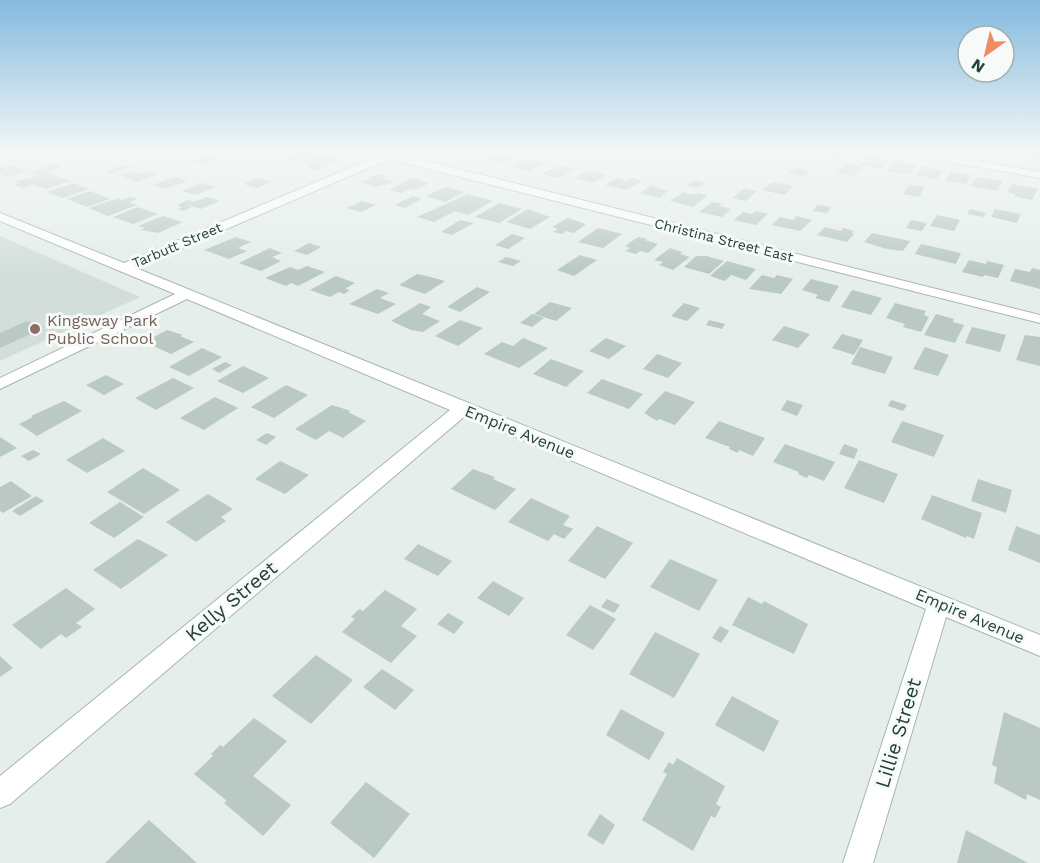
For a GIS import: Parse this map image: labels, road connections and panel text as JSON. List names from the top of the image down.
{
  "streets": {
    "street": [
      "Christina Street East",
      "Tarbutt Street",
      "Empire Avenue",
      "Kelly Street",
      "Lillie Street"
    ]
  },
  "crossings": [
    ["Tarbutt Street", "Empire Avenue"],
    ["Empire Avenue", "Kelly Street"],
    ["Empire Avenue", "Lillie Street"]
  ],
  "places": ["Kingsway Park Public School"],
  "north": "bottom left"
}
